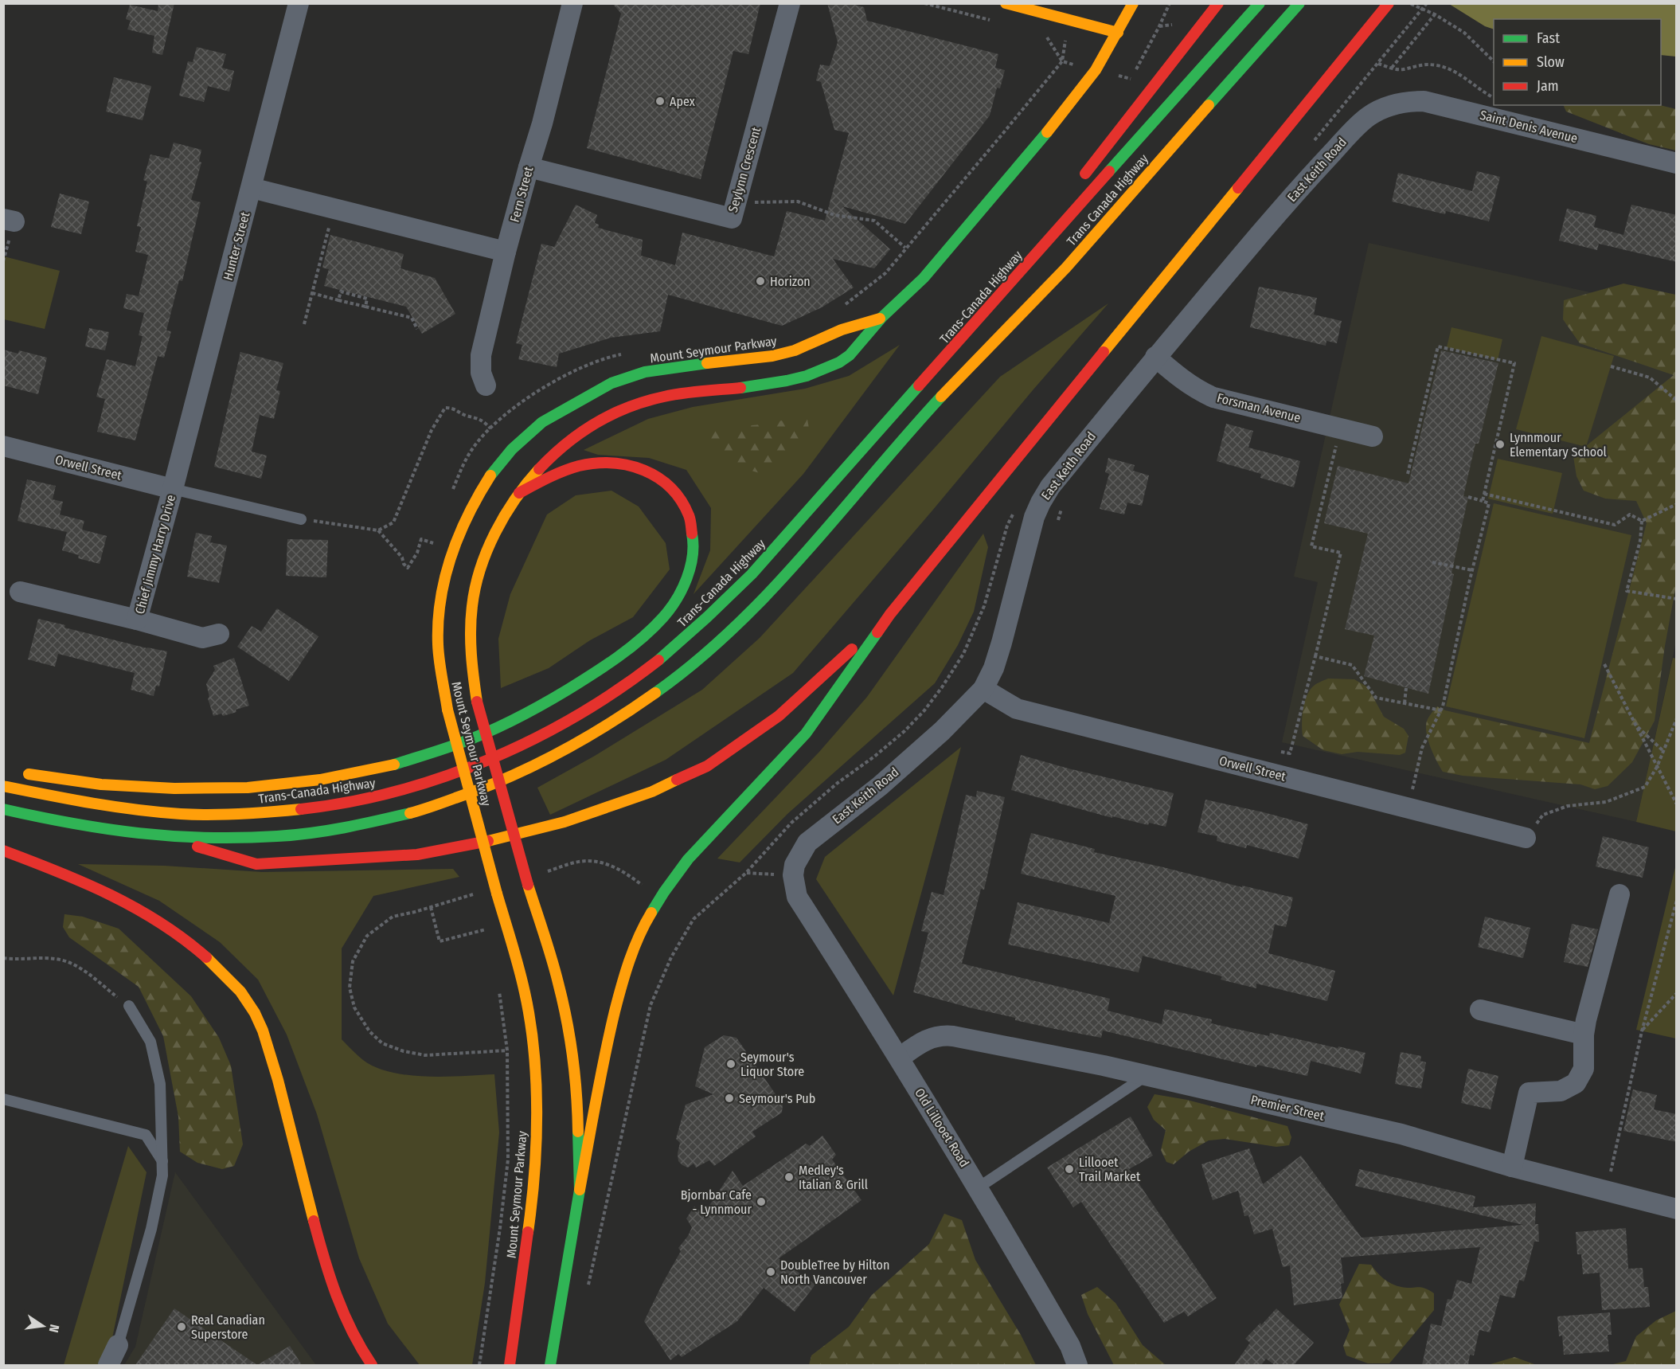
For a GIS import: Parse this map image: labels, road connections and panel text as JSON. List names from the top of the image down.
{
  "streets": {
    "main road": ["Trans Canada Highway", "Trans-Canada Highway", "Mount Seymour Parkway"],
    "street": [
      "Saint Denis Avenue",
      "Seylynn Crescent",
      "East Keith Road",
      "Fern Street",
      "Hunter Street",
      "Forsman Avenue",
      "Orwell Street",
      "Chief Jimmy Harry Drive",
      "Premier Street",
      "Old Lillooet Road"
    ]
  },
  "crossings": [
    ["Saint Denis Avenue", "East Keith Road"],
    ["Seylynn Crescent", "Fern Street"],
    ["East Keith Road", "Forsman Avenue"],
    ["East Keith Road", "Orwell Street"],
    ["East Keith Road", "Old Lillooet Road"],
    ["Hunter Street", "Orwell Street"],
    ["Hunter Street", "Chief Jimmy Harry Drive"],
    ["Orwell Street", "Chief Jimmy Harry Drive"],
    ["Premier Street", "Old Lillooet Road"]
  ],
  "places": [
    "Apex",
    "Horizon",
    "Lynnmour Elementary School",
    "Seymour's Liquor Store",
    "Seymour's Pub",
    "Lillooet Trail Market",
    "Medley's Italian & Grill",
    "Bjornbar Cafe - Lynnmour",
    "DoubleTree by Hilton North Vancouver",
    "Real Canadian Superstore"
  ],
  "legend": ["Fast", "Slow", "Jam"],
  "north": "right"
}
